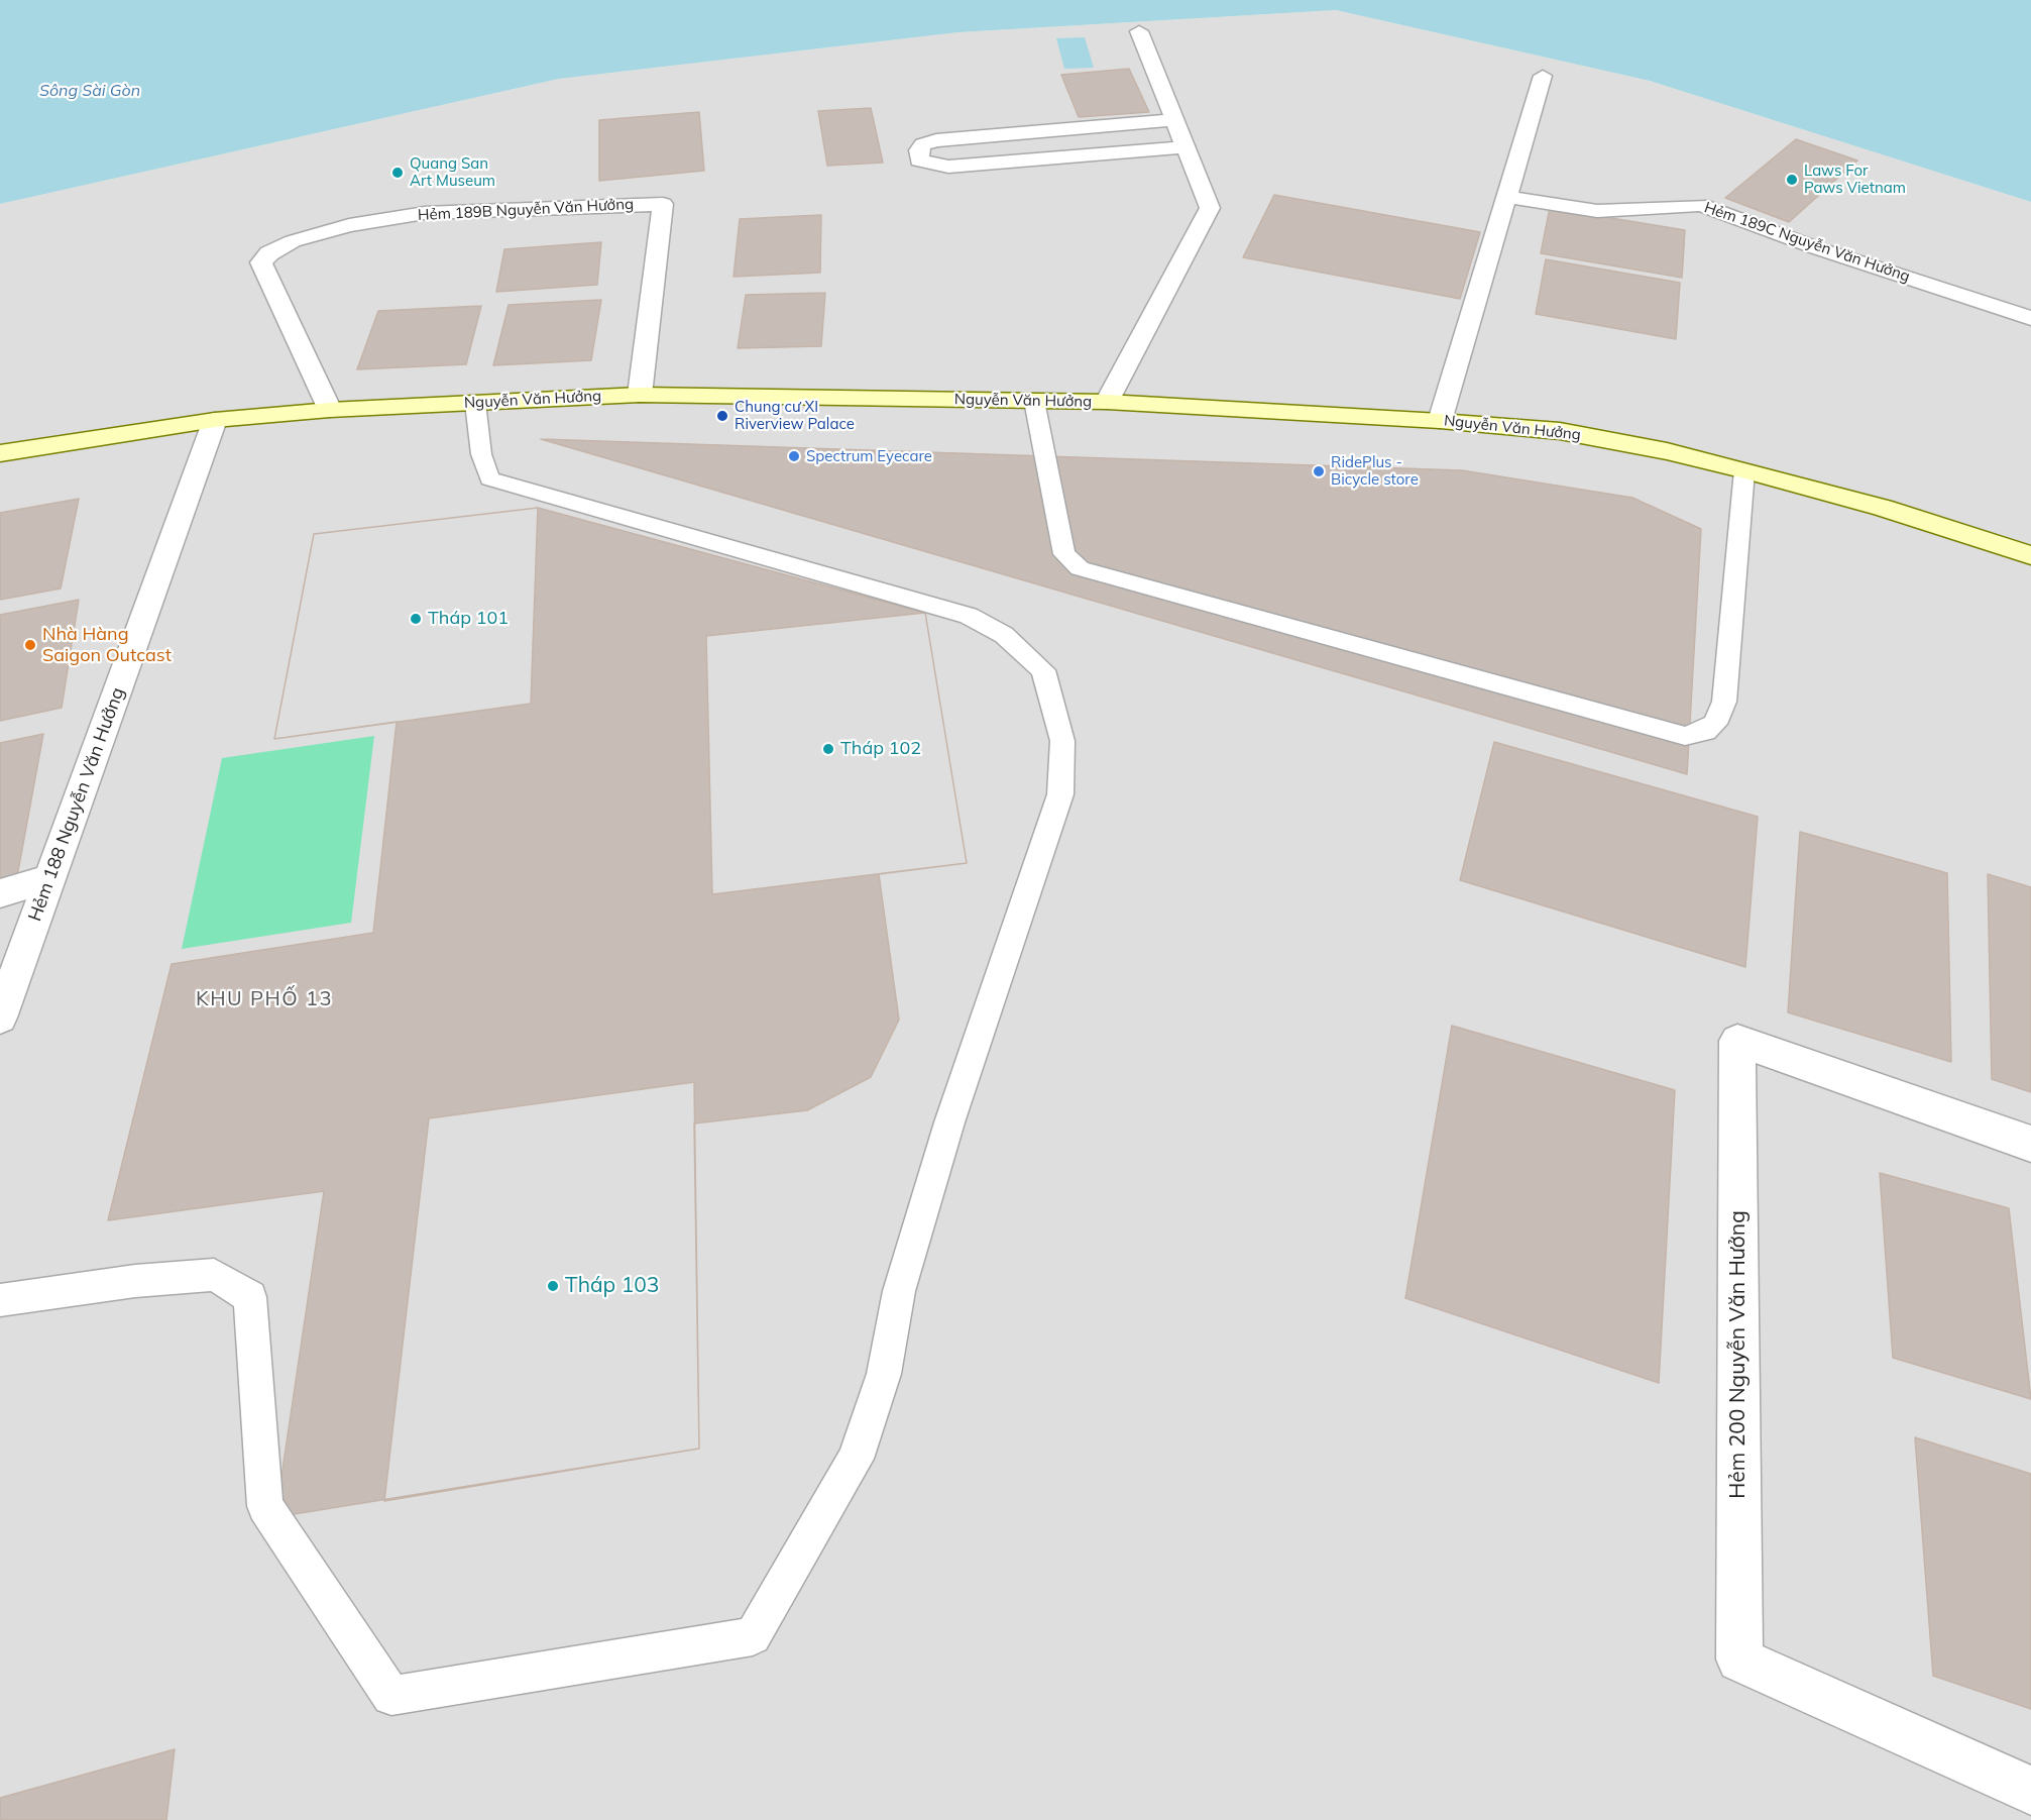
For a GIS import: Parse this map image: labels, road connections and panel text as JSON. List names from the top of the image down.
{
  "streets": {
    "main road": ["Nguyễn Văn Hưởng"],
    "street": [
      "Hẻm 189B Nguyễn Văn Hưởng",
      "Hẻm 189C Nguyễn Văn Hưởng",
      "Hẻm 188 Nguyễn Văn Hưởng",
      "Hẻm 200 Nguyễn Văn Hưởng"
    ]
  },
  "crossings": [
    ["Hẻm 189B Nguyễn Văn Hưởng", "Nguyễn Văn Hưởng"],
    ["Nguyễn Văn Hưởng", "Hẻm 188 Nguyễn Văn Hưởng"]
  ],
  "districts": ["KHU PHỐ 13"],
  "water": ["Sông Sài Gòn"],
  "places": [
    "Quang San Art Museum",
    "Laws For Paws Vietnam",
    "Chung cư XI Riverview Palace",
    "Spectrum Eyecare",
    "RidePlus - Bicycle store",
    "Tháp 101",
    "Nhà Hàng Saigon Outcast",
    "Tháp 102",
    "Tháp 103"
  ]
}
